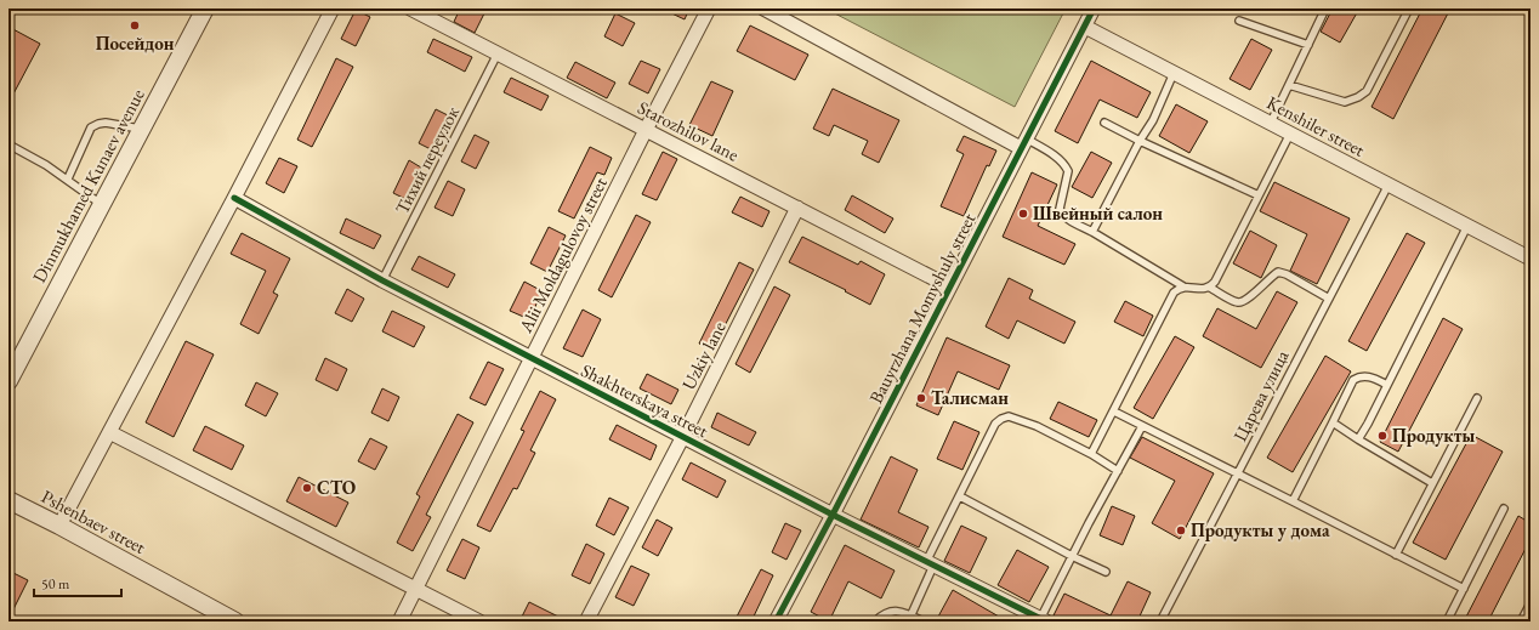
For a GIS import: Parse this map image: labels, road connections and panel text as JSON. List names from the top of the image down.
{
  "streets": {
    "street": [
      "Kenshiler street",
      "Starozhilov lane",
      "Dinmukhamed Kunaev avenue",
      "Alii Moldagulovoy street",
      "Bauyrzhana Momyshuly street",
      "Uzkiy lane",
      "Shakhterskaya street",
      "Pshenbaev street"
    ],
    "lane": ["Тихий переулок", "Царева улица"]
  },
  "crossings": [
    ["Kenshiler street", "Bauyrzhana Momyshuly street"],
    ["Kenshiler street", "Царева улица"],
    ["Starozhilov lane", "Тихий переулок"],
    ["Starozhilov lane", "Alii Moldagulovoy street"],
    ["Starozhilov lane", "Bauyrzhana Momyshuly street"],
    ["Starozhilov lane", "Uzkiy lane"],
    ["Тихий переулок", "Shakhterskaya street"],
    ["Alii Moldagulovoy street", "Shakhterskaya street"],
    ["Bauyrzhana Momyshuly street", "Shakhterskaya street"],
    ["Uzkiy lane", "Shakhterskaya street"]
  ],
  "places": [
    "Посейдон",
    "Швейный салон",
    "Талисман",
    "Продукты",
    "СТО",
    "Продукты у дома"
  ],
  "scale_bar": "50 m"
}
